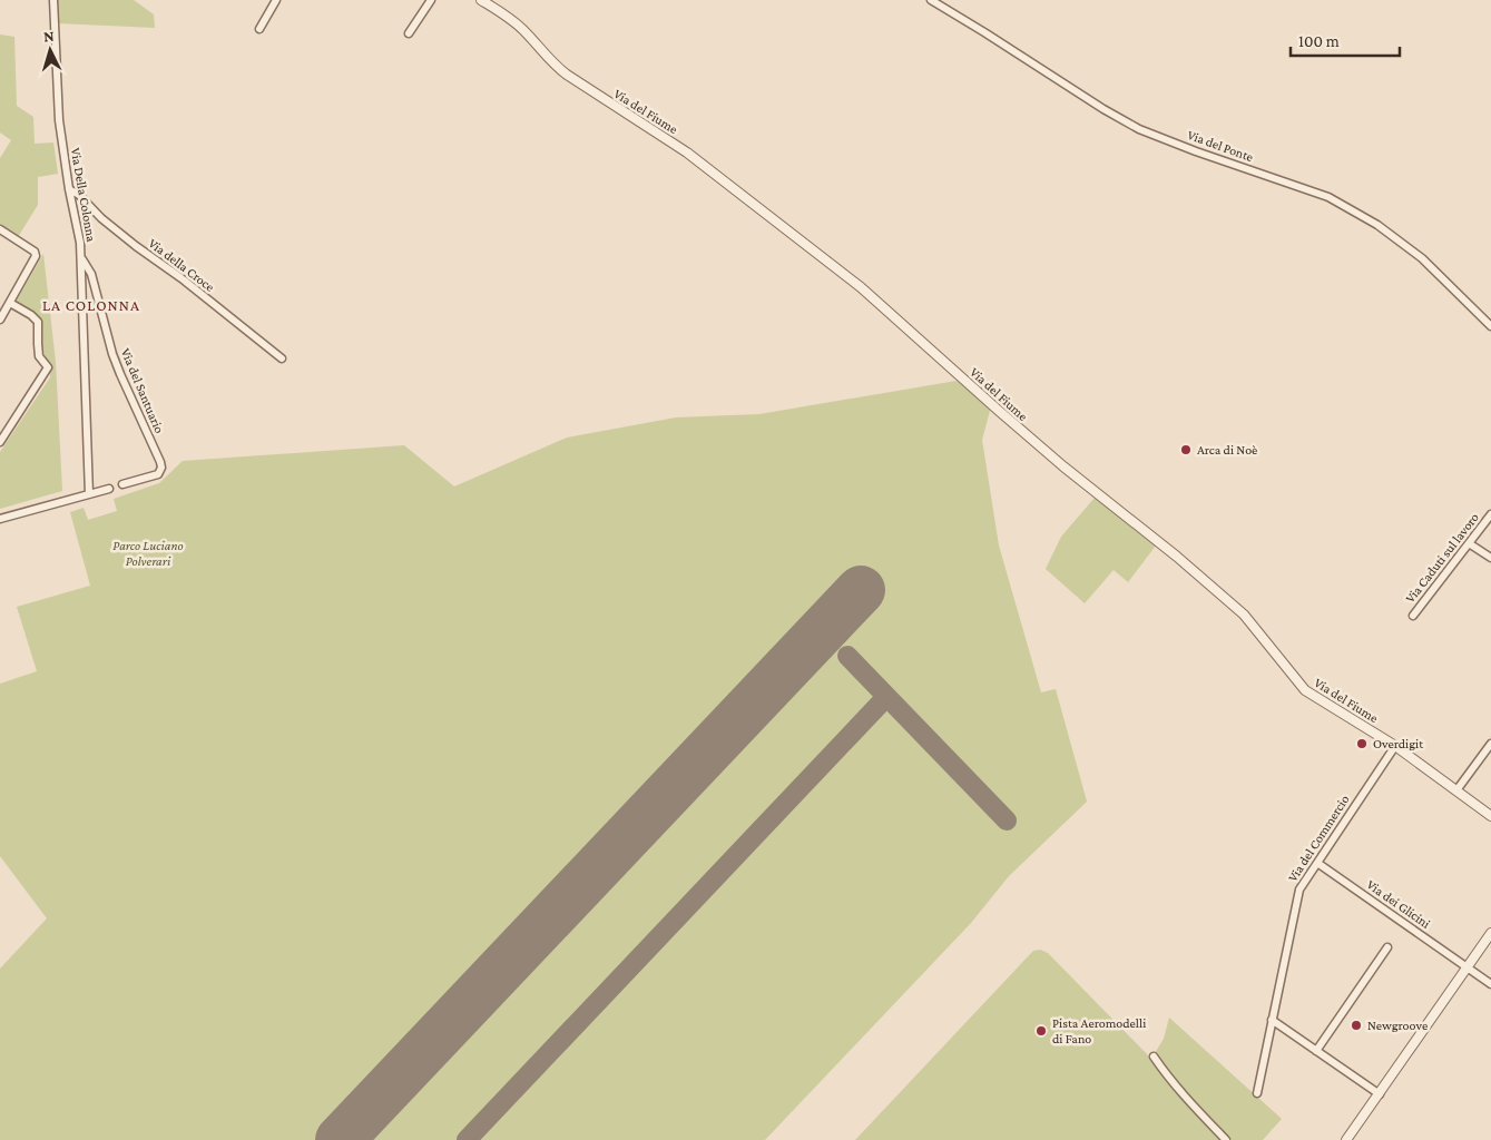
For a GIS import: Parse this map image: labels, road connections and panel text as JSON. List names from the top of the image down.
{
  "streets": {
    "street": [
      "Via del Fiume",
      "Via del Ponte",
      "Via Della Colonna",
      "Via della Croce",
      "Via del Santuario",
      "Via Caduti sul lavoro",
      "Via del Commercio",
      "Via dei Glicini"
    ]
  },
  "crossings": [
    ["Via del Fiume", "Via del Commercio"],
    ["Via Della Colonna", "Via della Croce"],
    ["Via Della Colonna", "Via del Santuario"],
    ["Via del Commercio", "Via dei Glicini"]
  ],
  "districts": ["LA COLONNA"],
  "parks": ["Parco Luciano Polverari"],
  "places": [
    "Arca di Noè",
    "Overdigit",
    "Newgroove",
    "Pista Aeromodelli di Fano"
  ],
  "scale_bar": "100 m",
  "north": "top"
}
